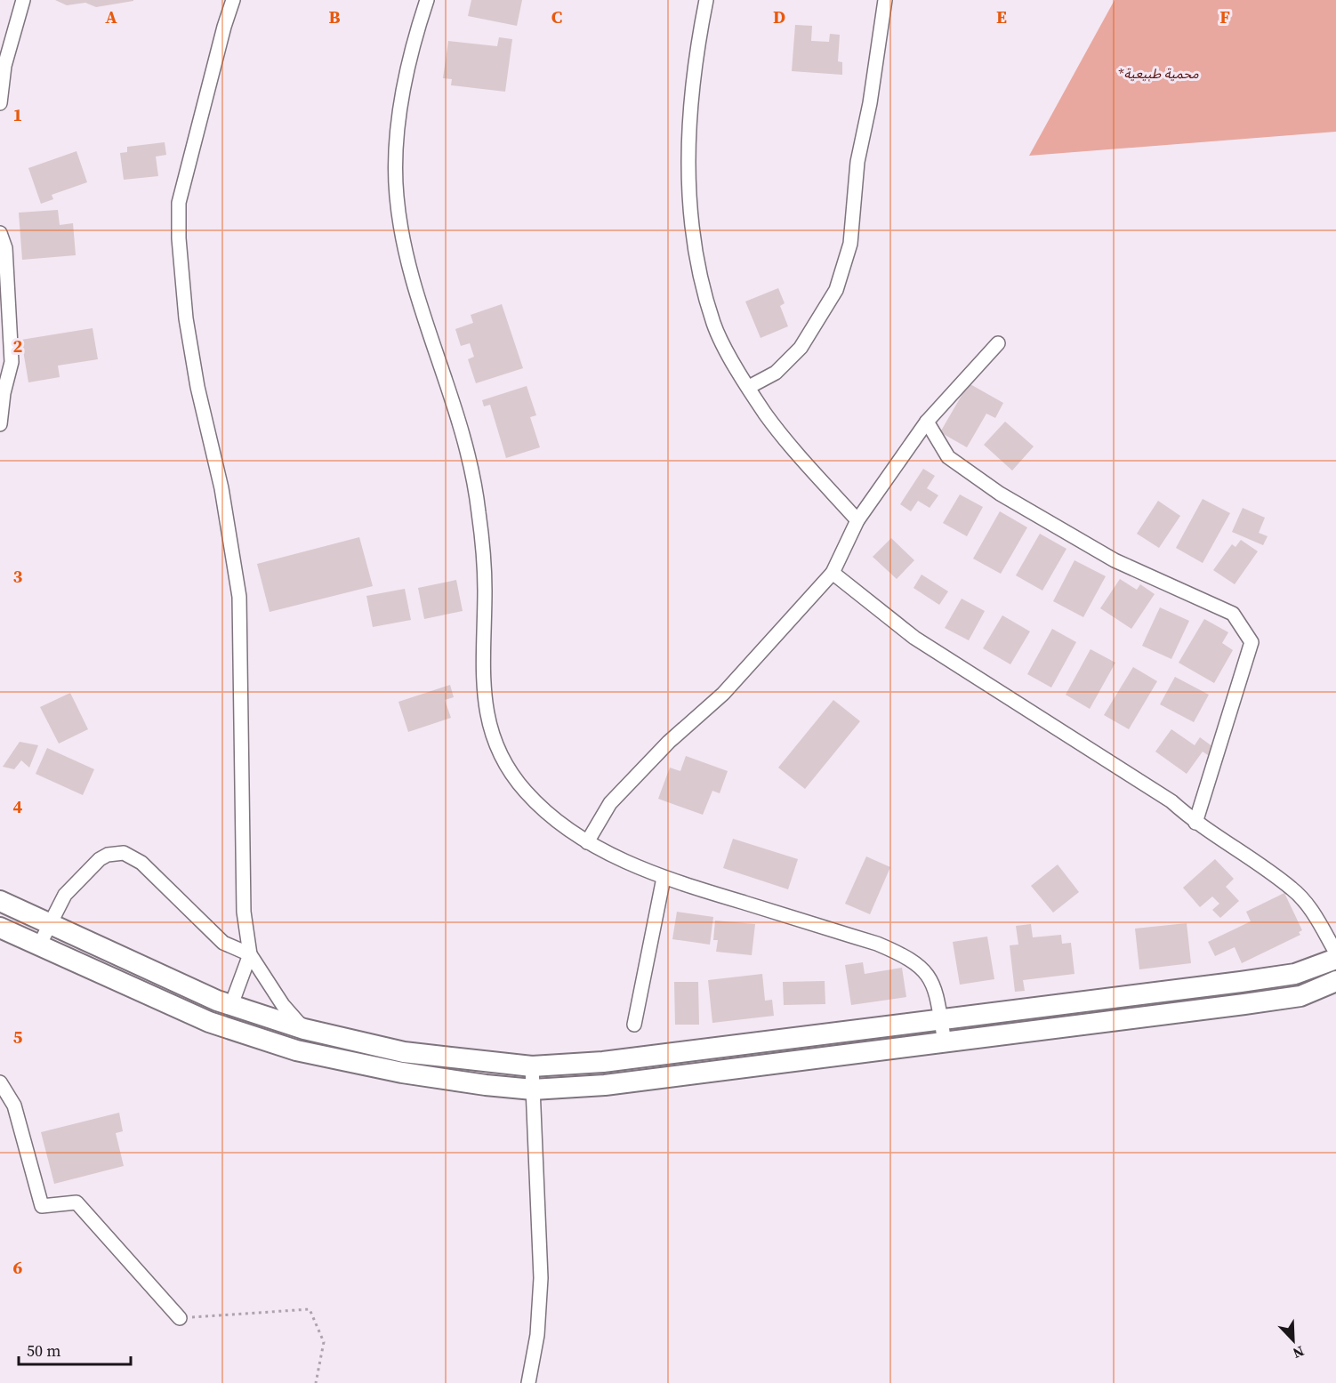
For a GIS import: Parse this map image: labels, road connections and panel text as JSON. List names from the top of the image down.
{
  "parks": ["*محمية طبيعية"],
  "scale_bar": "50 m",
  "north": "bottom right",
  "grid": {
    "columns": [
      "A",
      "B",
      "C",
      "D",
      "E",
      "F"
    ],
    "rows": [
      "1",
      "2",
      "3",
      "4",
      "5",
      "6"
    ]
  }
}
